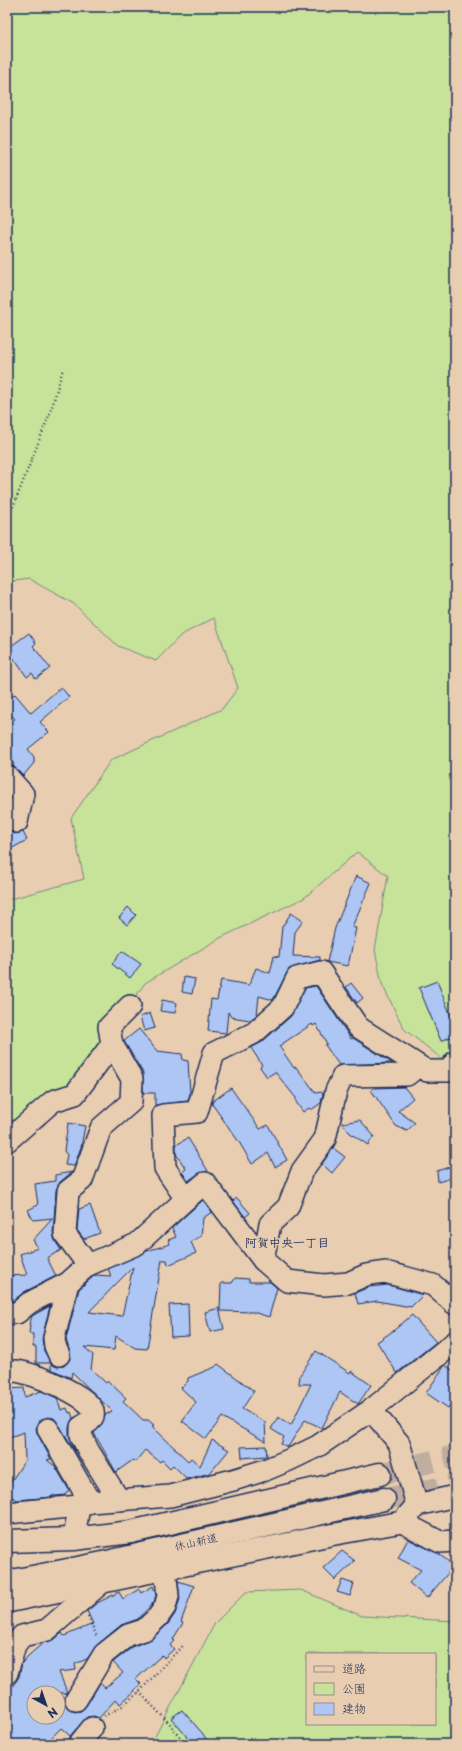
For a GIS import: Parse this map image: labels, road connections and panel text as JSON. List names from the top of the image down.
{
  "streets": {
    "highway": ["休山新道"]
  },
  "districts": ["阿賀中央一丁目"],
  "legend": ["道路", "公園", "建物"],
  "north": "bottom right"
}
